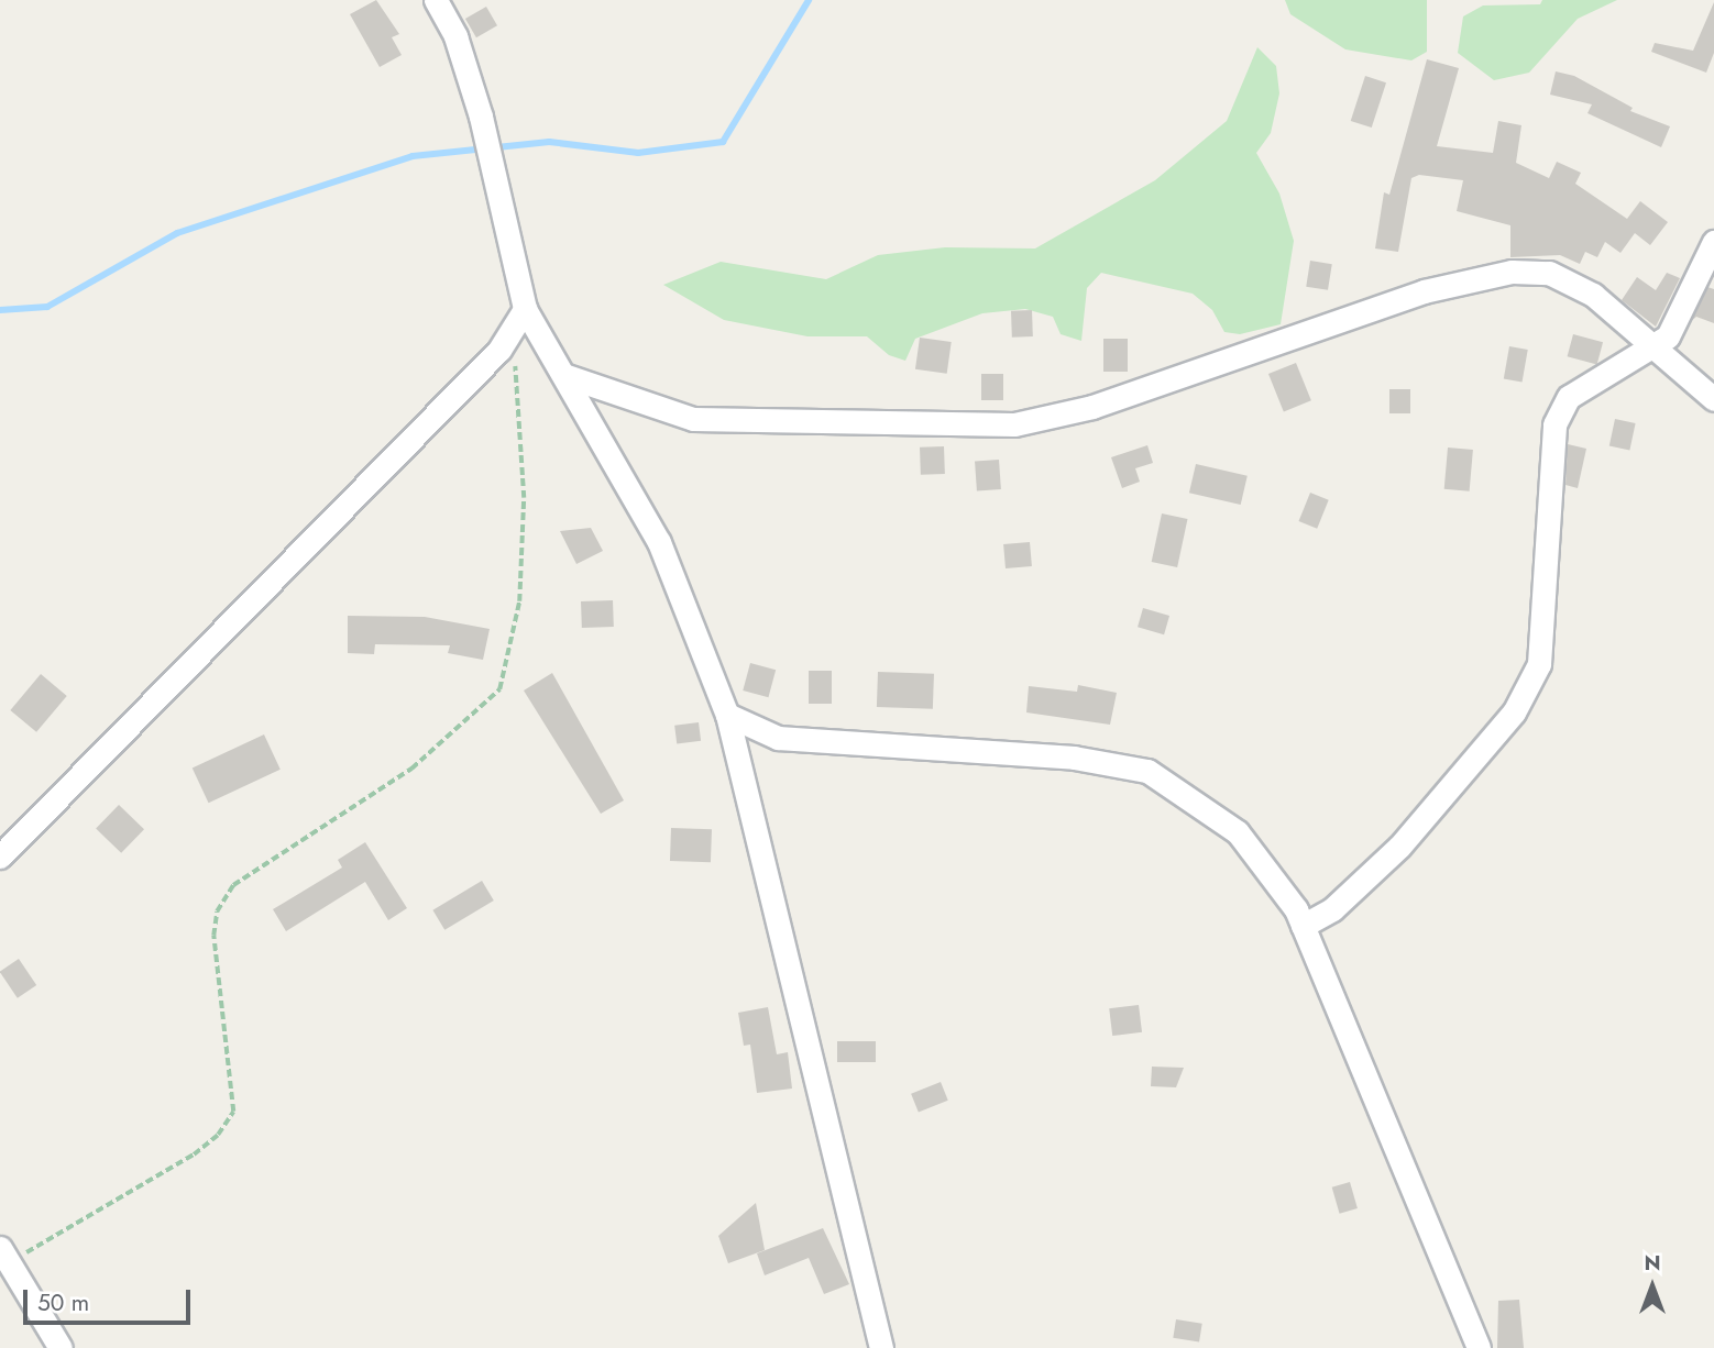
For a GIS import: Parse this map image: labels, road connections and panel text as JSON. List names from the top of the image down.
{
  "scale_bar": "50 m",
  "north": "top"
}
